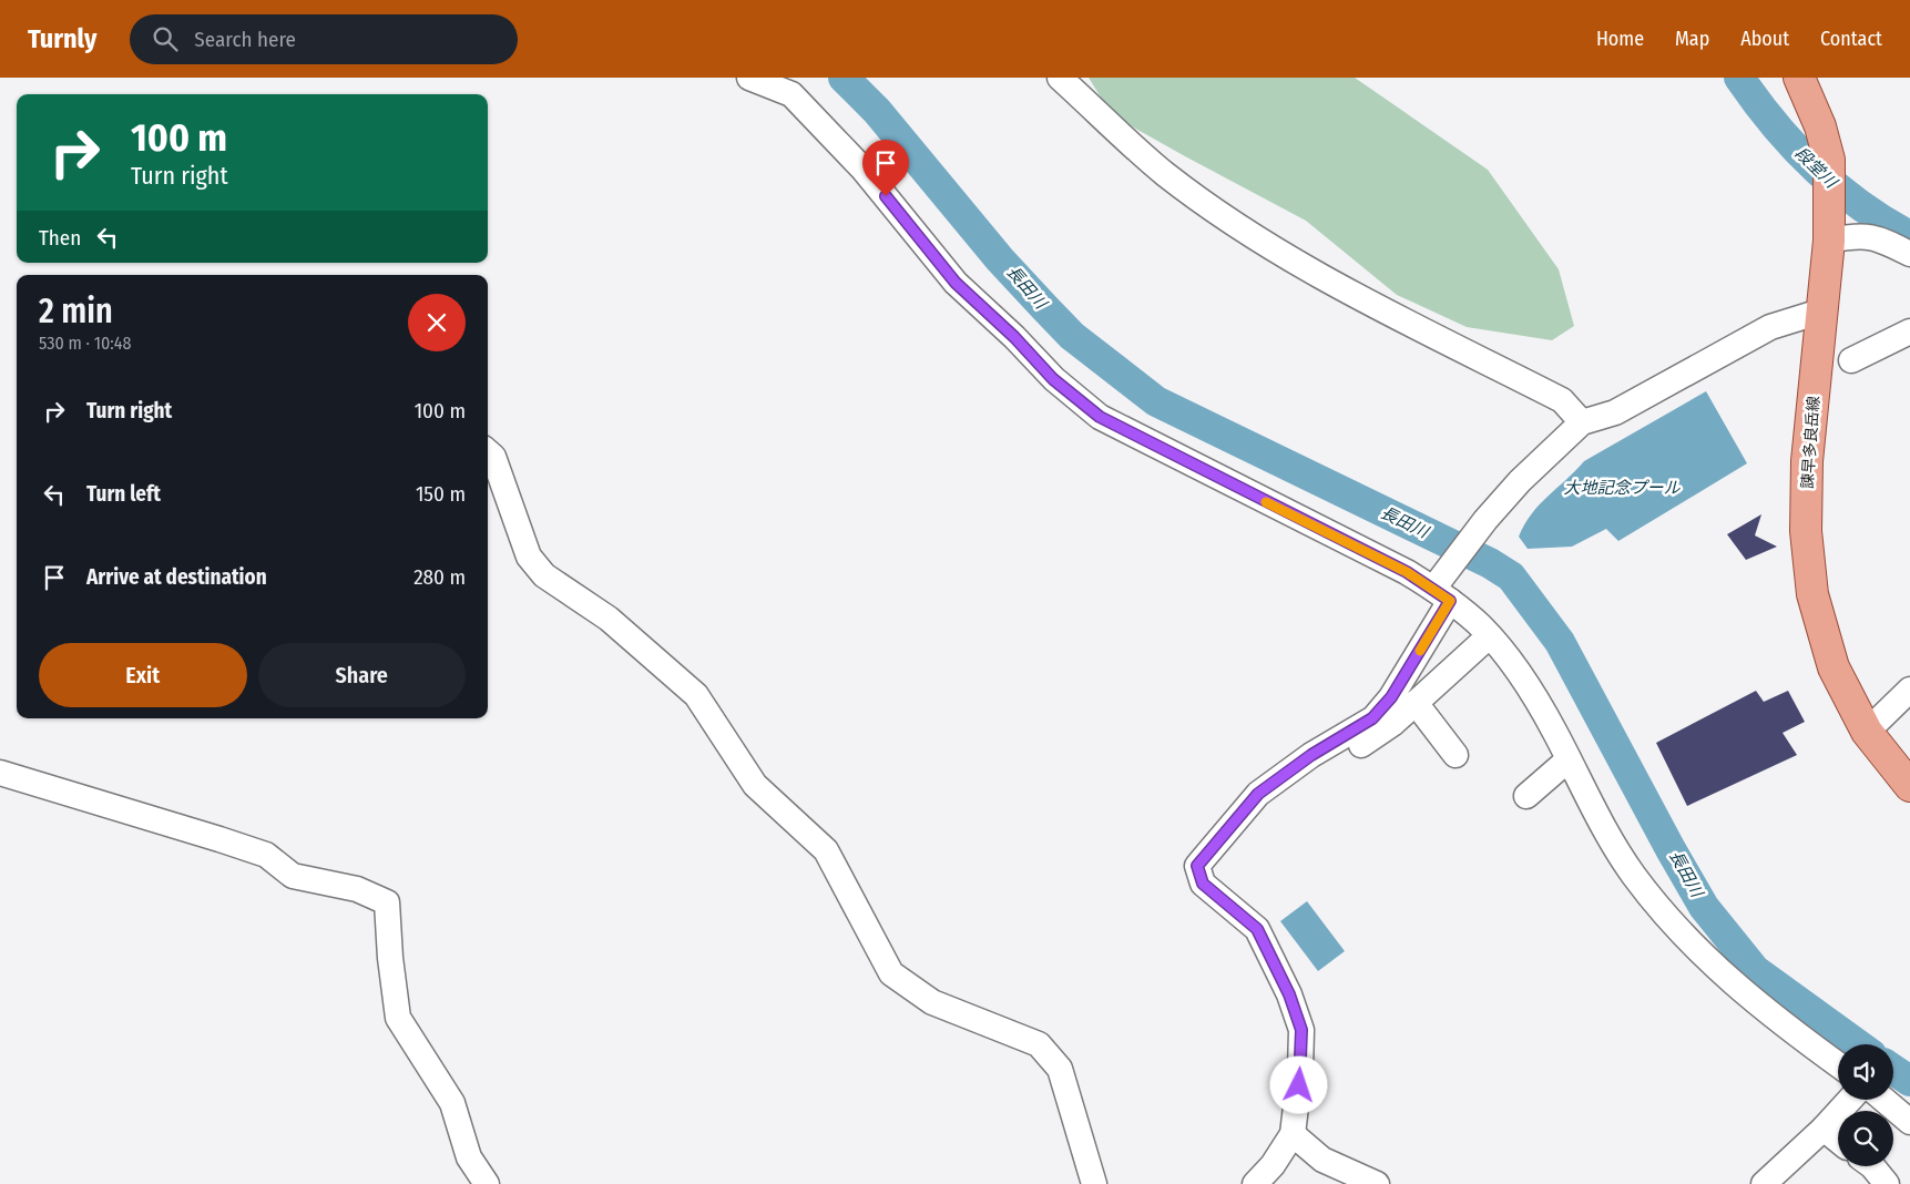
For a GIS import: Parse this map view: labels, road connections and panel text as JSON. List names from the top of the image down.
{
  "streets": {
    "main road": ["諫早多良岳線"]
  },
  "water": ["段堂川", "長田川", "大地記念プール"],
  "page": {
    "header": "Turnly",
    "search": "Search here",
    "nav": [
      "Home",
      "Map",
      "About",
      "Contact"
    ],
    "turn": ["100 m", "Turn right"],
    "then": "Then",
    "heading": ["2 min", "530 m · 10:48"],
    "list": [
      {
        "name": "Turn right",
        "value": "100 m"
      },
      {
        "name": "Turn left",
        "value": "150 m"
      },
      {
        "name": "Arrive at destination",
        "value": "280 m"
      }
    ],
    "buttons": ["Exit", "Share"]
  }
}
